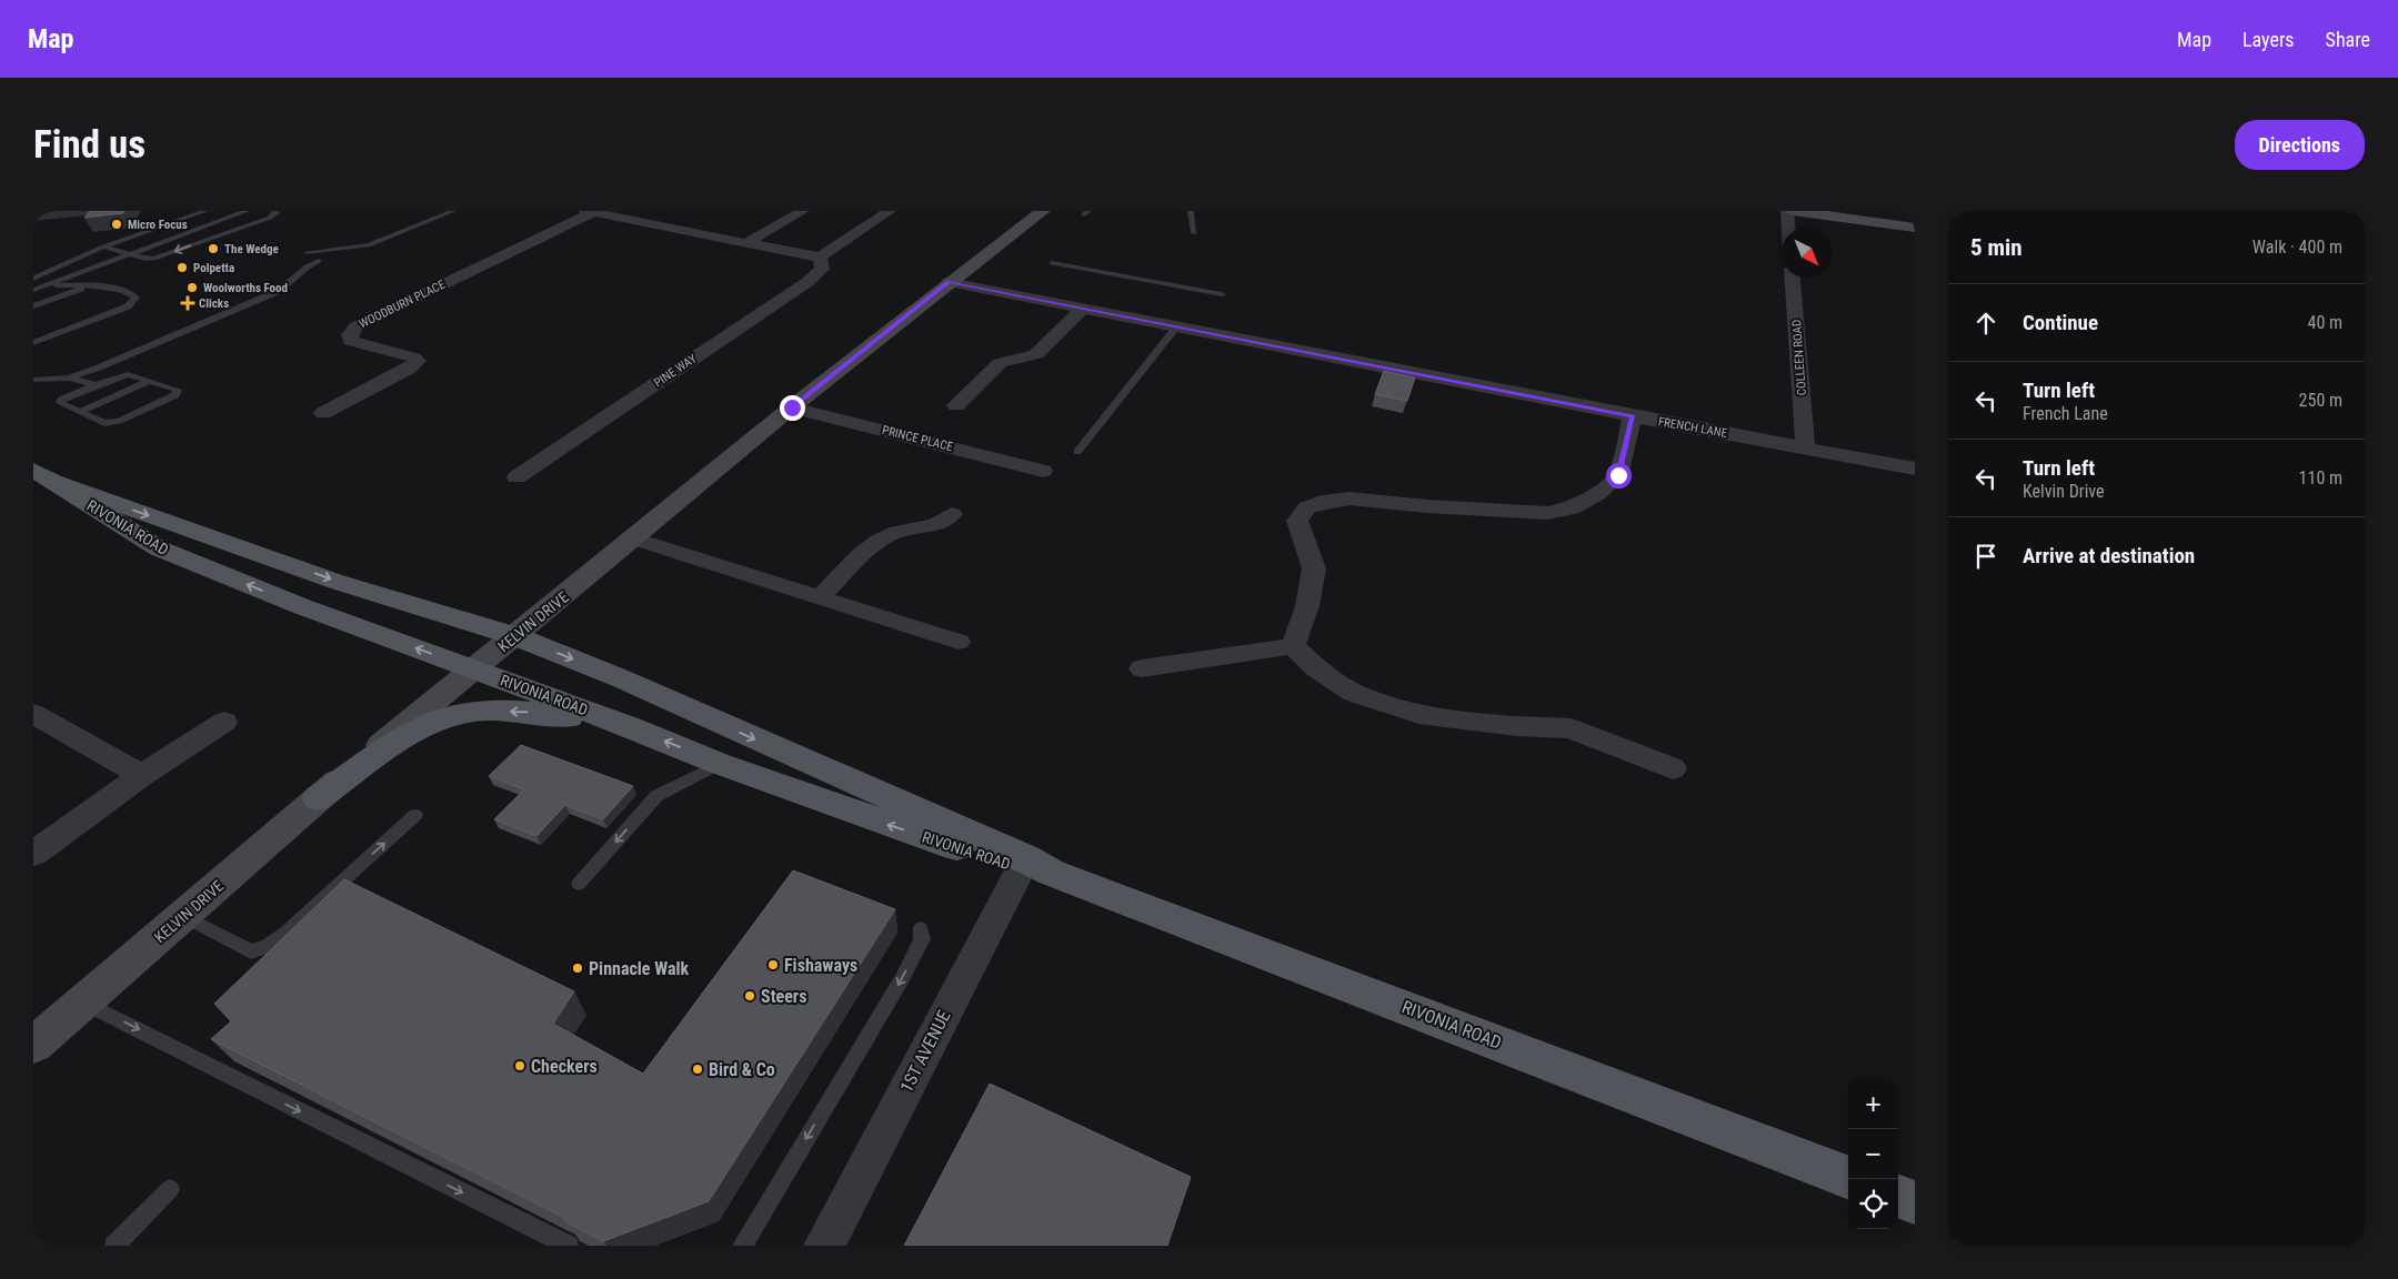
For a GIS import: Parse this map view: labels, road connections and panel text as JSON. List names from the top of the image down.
{
  "streets": {
    "main road": ["RIVONIA ROAD", "KELVIN DRIVE"],
    "street": [
      "WOODBURN PLACE",
      "COLLEEN ROAD",
      "PINE WAY",
      "FRENCH LANE",
      "PRINCE PLACE",
      "1ST AVENUE"
    ]
  },
  "crossings": [
    ["COLLEEN ROAD", "FRENCH LANE"],
    ["FRENCH LANE", "KELVIN DRIVE"],
    ["PRINCE PLACE", "KELVIN DRIVE"],
    ["RIVONIA ROAD", "KELVIN DRIVE"],
    ["RIVONIA ROAD", "1ST AVENUE"]
  ],
  "places": {
    "other": [
      "Micro Focus",
      "The Wedge",
      "Polpetta",
      "Woolworths Food",
      "Fishaways",
      "Pinnacle Walk",
      "Steers",
      "Checkers",
      "Bird & Co"
    ],
    "health": ["Clicks"]
  },
  "north": "bottom right",
  "page": {
    "header": "Map",
    "nav": ["Map", "Layers", "Share"],
    "buttons": "Directions",
    "title": "Find us",
    "heading": ["5 min", "Walk · 400 m"],
    "list": [
      ["Continue", "40 m"],
      ["Turn left", "French Lane", "250 m"],
      ["Turn left", "Kelvin Drive", "110 m"],
      "Arrive at destination"
    ],
    "map_buttons": ["+", "−"]
  }
}
